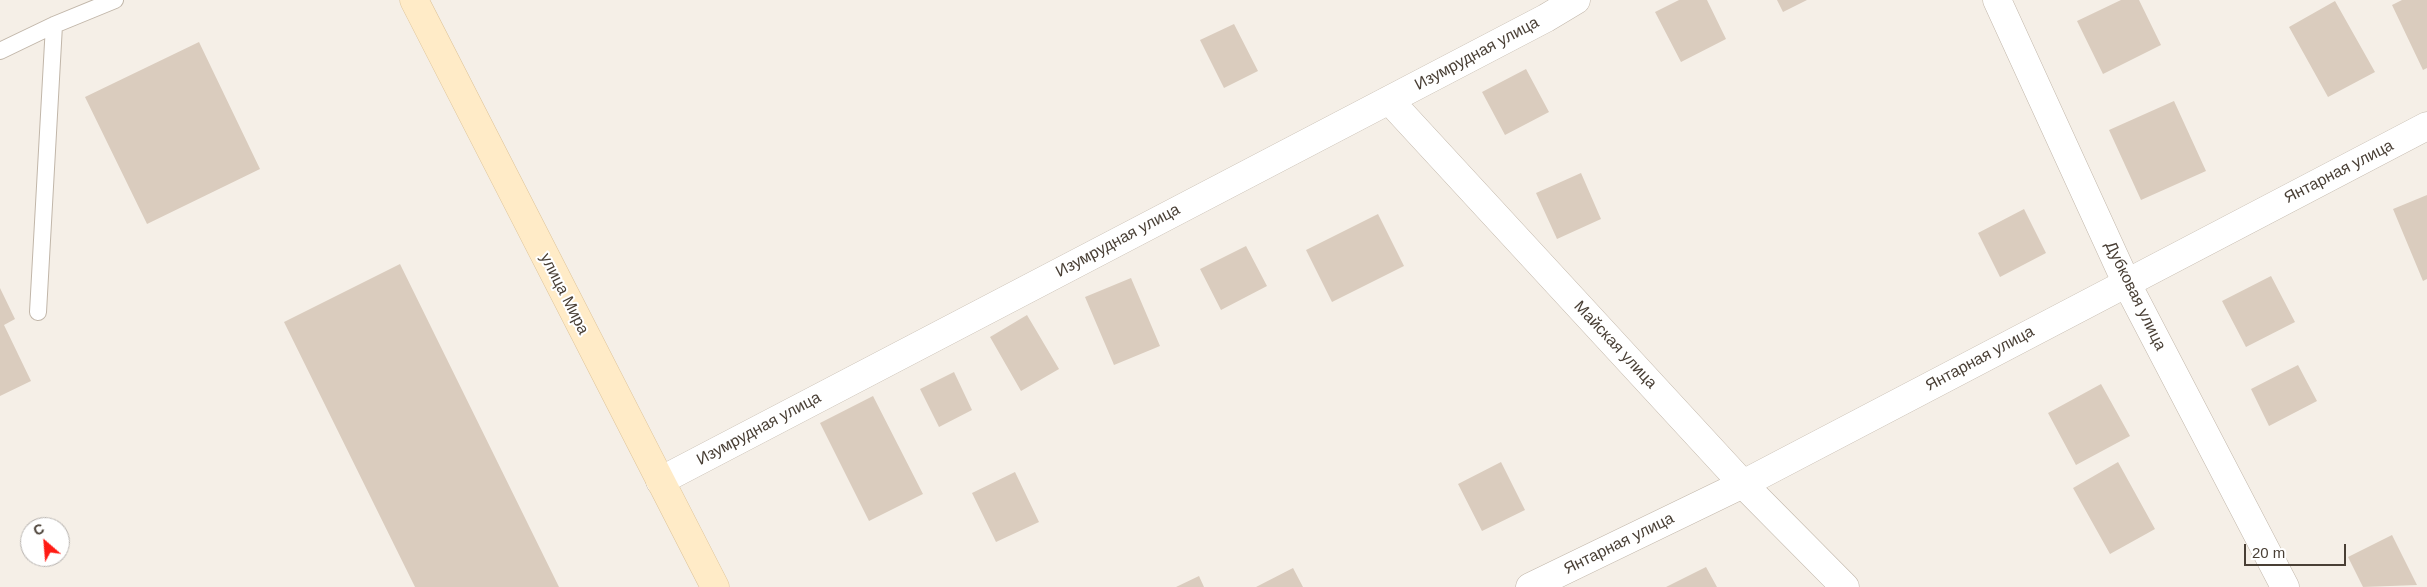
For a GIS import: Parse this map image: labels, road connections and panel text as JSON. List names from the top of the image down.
{
  "streets": {
    "main road": ["улица Мира"],
    "street": [
      "Изумрудная улица",
      "Янтарная улица",
      "Дубковая улица",
      "Майская улица"
    ]
  },
  "crossings": [
    ["Изумрудная улица", "улица Мира"],
    ["Изумрудная улица", "Майская улица"],
    ["Янтарная улица", "Дубковая улица"],
    ["Янтарная улица", "Майская улица"]
  ],
  "scale_bar": "20 m",
  "north": "top left"
}
